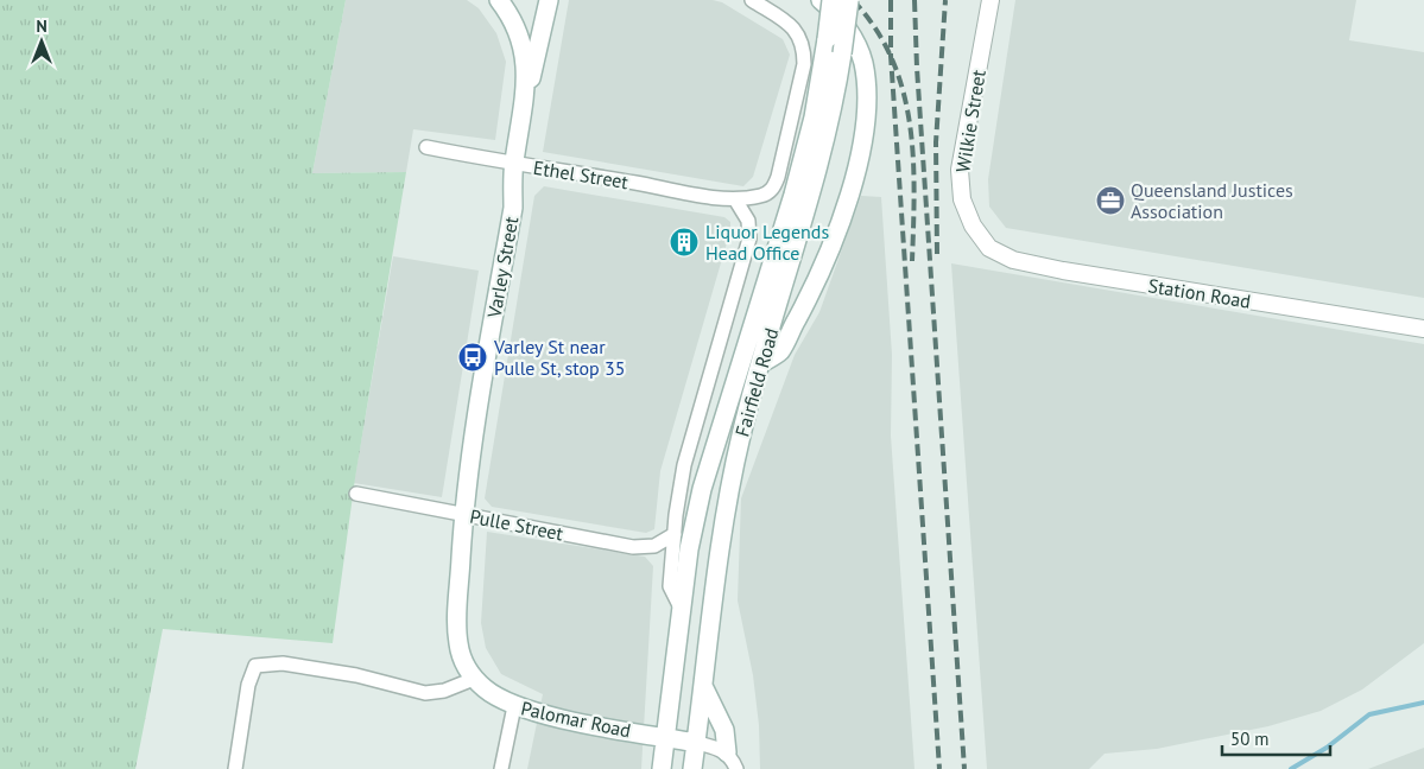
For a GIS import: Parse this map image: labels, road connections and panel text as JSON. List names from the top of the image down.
{
  "streets": {
    "main road": ["Varley Street", "Fairfield Road", "Palomar Road"],
    "street": [
      "Wilkie Street",
      "Ethel Street",
      "Station Road",
      "Pulle Street"
    ]
  },
  "crossings": [
    ["Wilkie Street", "Station Road"],
    ["Ethel Street", "Varley Street"],
    ["Varley Street", "Pulle Street"],
    ["Varley Street", "Palomar Road"],
    ["Fairfield Road", "Palomar Road"]
  ],
  "places": {
    "office": ["Queensland Justices Association"],
    "building": ["Liquor Legends Head Office"],
    "bus stop": ["Varley St near Pulle St, stop 35"]
  },
  "scale_bar": "50 m",
  "north": "top"
}
